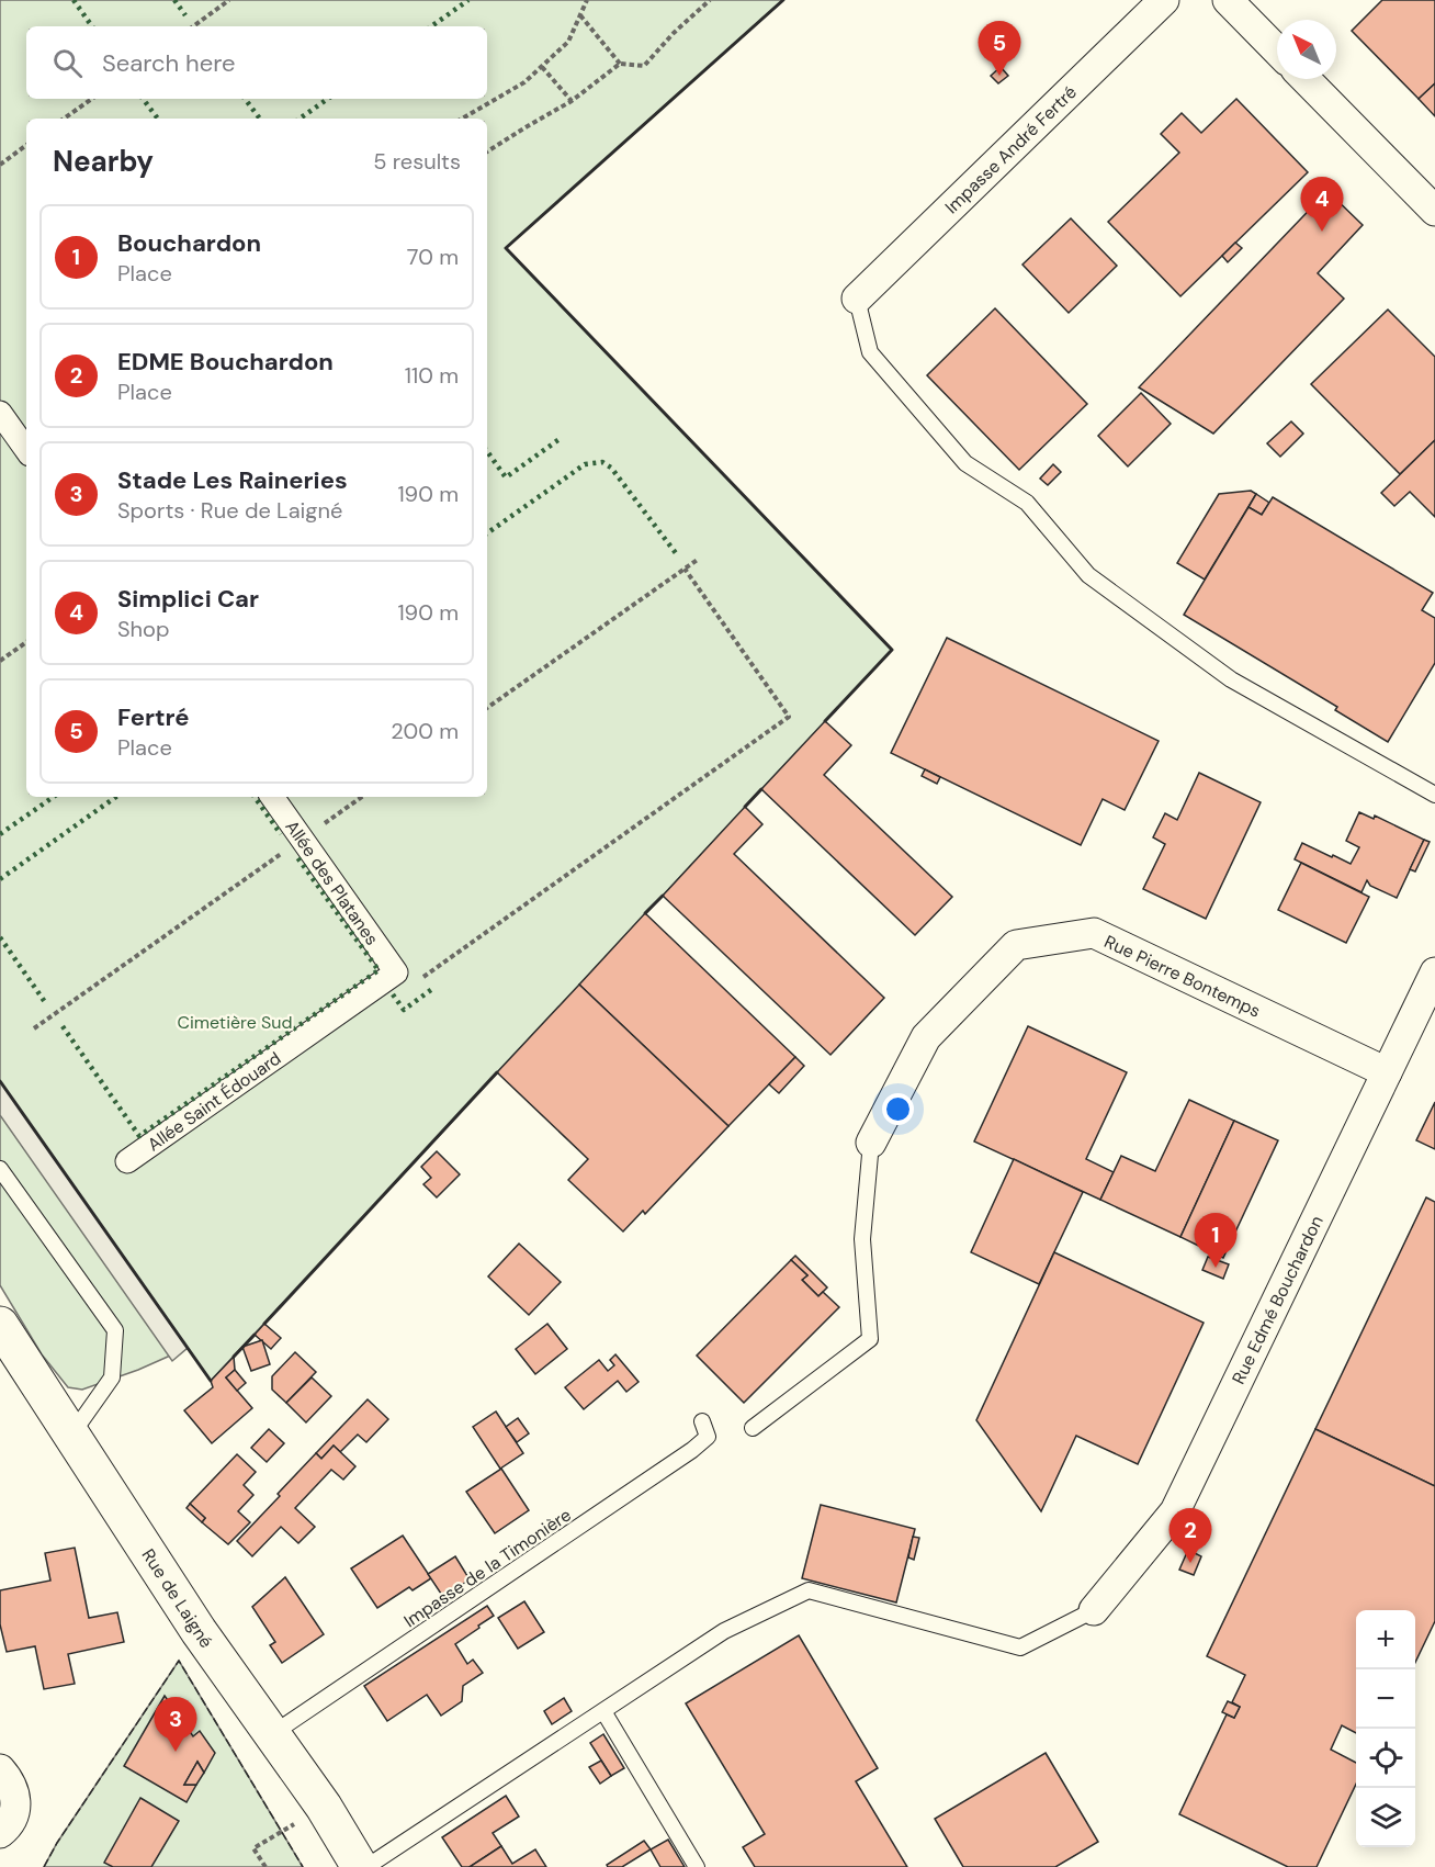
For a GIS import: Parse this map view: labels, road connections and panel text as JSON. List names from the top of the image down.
{
  "streets": {
    "street": [
      "Impasse André Fertré",
      "Allée des Platanes",
      "Rue Pierre Bontemps",
      "Allée Saint Édouard",
      "Rue Edmé Bouchardon",
      "Rue de Laigné"
    ],
    "lane": ["Impasse de la Timonière"]
  },
  "crossings": [
    ["Allée des Platanes", "Allée Saint Édouard"],
    ["Rue Pierre Bontemps", "Rue Edmé Bouchardon"],
    ["Impasse de la Timonière", "Rue de Laigné"]
  ],
  "parks": ["Cimetière Sud"],
  "north": "top left",
  "page": {
    "pins": [
      "5",
      "4",
      "1",
      "2",
      "3"
    ],
    "search": "Search here",
    "heading": ["Nearby", "5 results"],
    "list": [
      {
        "mark": "1",
        "name": "Bouchardon",
        "note": "Place",
        "value": "70 m"
      },
      {
        "mark": "2",
        "name": "EDME Bouchardon",
        "note": "Place",
        "value": "110 m"
      },
      {
        "mark": "3",
        "name": "Stade Les Raineries",
        "note": "Sports · Rue de Laigné",
        "value": "190 m"
      },
      {
        "mark": "4",
        "name": "Simplici Car",
        "note": "Shop",
        "value": "190 m"
      },
      {
        "mark": "5",
        "name": "Fertré",
        "note": "Place",
        "value": "200 m"
      }
    ],
    "map_buttons": ["+", "−"]
  }
}
